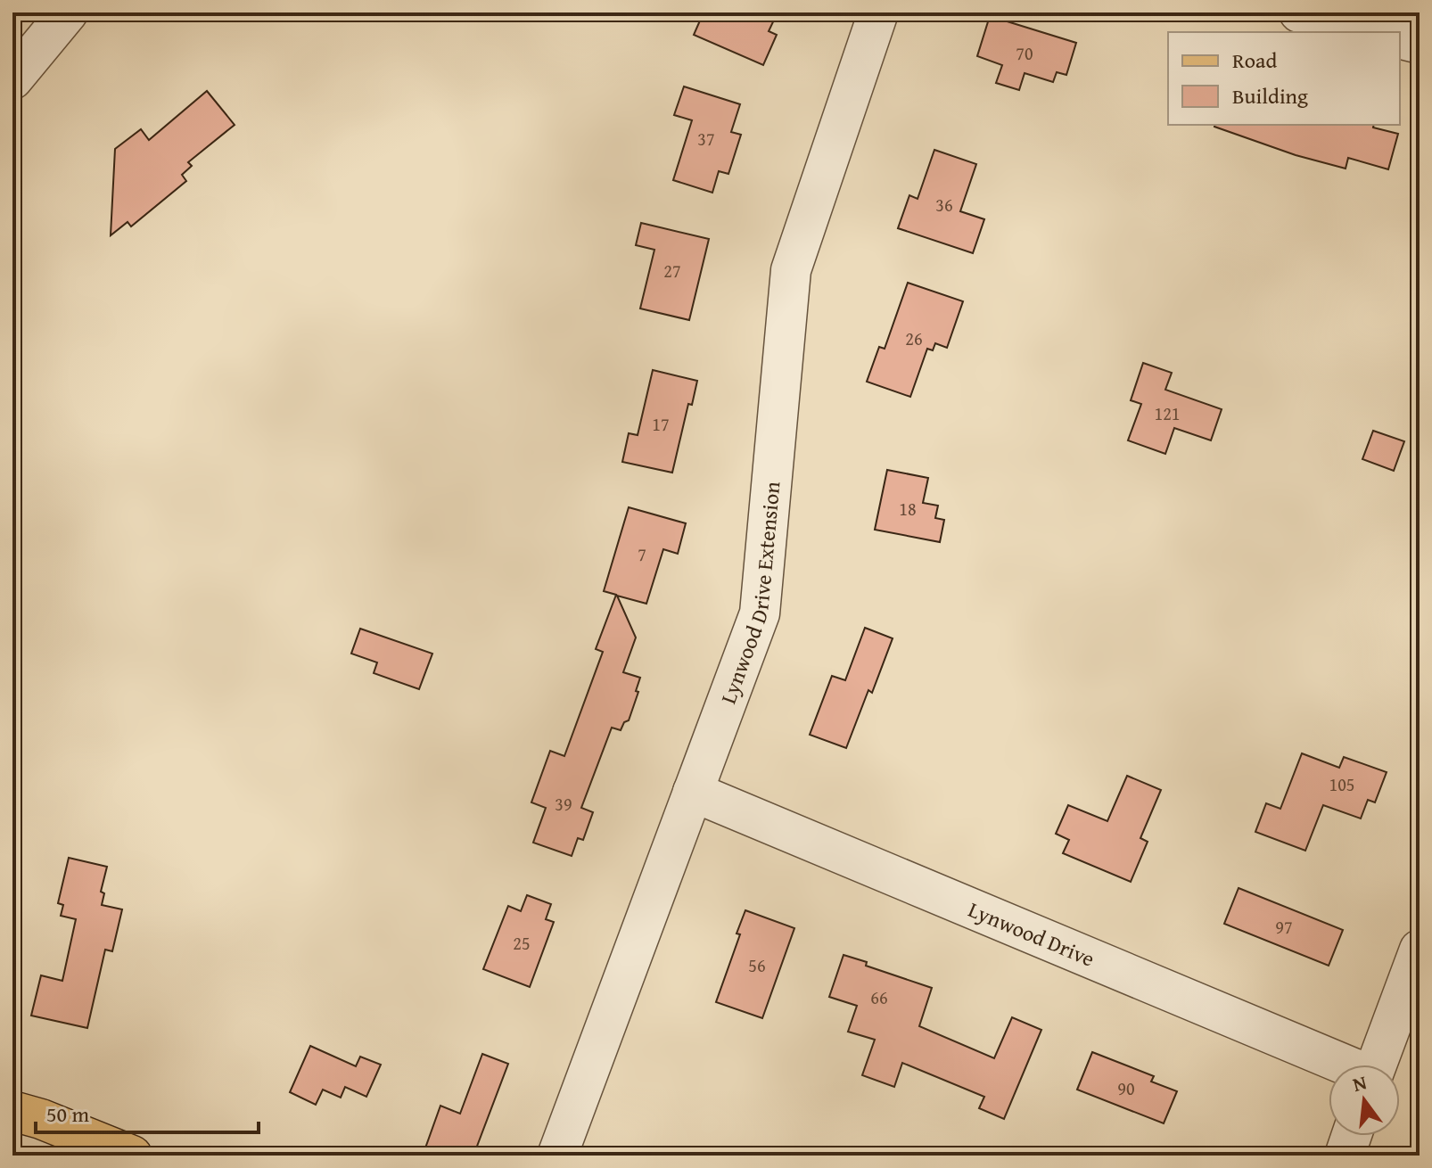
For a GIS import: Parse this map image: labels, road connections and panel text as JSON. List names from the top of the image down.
{
  "streets": {
    "street": ["Lynwood Drive Extension", "Lynwood Drive"]
  },
  "crossings": [
    ["Lynwood Drive Extension", "Lynwood Drive"]
  ],
  "house_numbers": [
    "70",
    "37",
    "36",
    "27",
    "26",
    "121",
    "17",
    "18",
    "7",
    "105",
    "39",
    "97",
    "25",
    "56",
    "66",
    "90"
  ],
  "legend": ["Road", "Building"],
  "scale_bar": "50 m",
  "north": "top"
}
